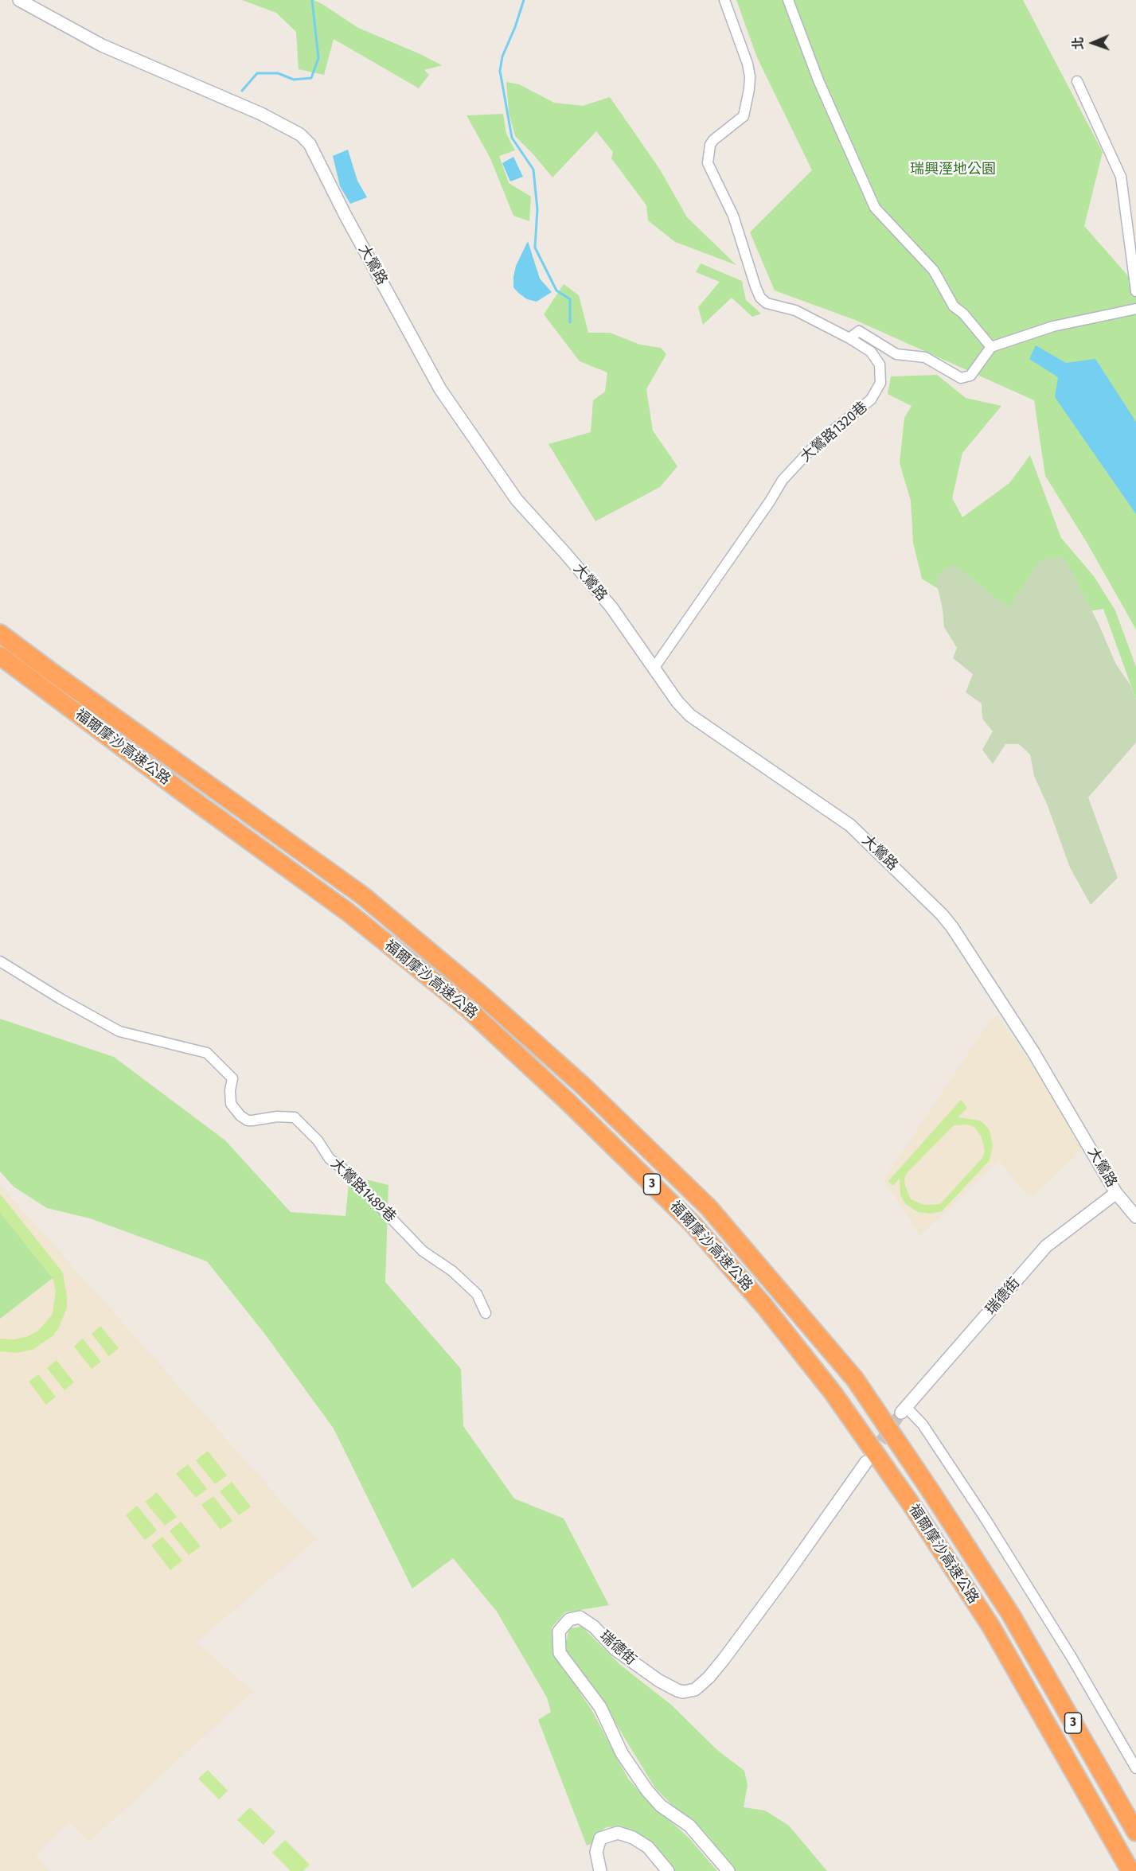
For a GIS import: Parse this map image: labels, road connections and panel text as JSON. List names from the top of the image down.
{
  "streets": {
    "highway": ["福爾摩沙高速公路", "3"],
    "street": [
      "大鶯路",
      "大鶯路1320巷",
      "大鶯路1489巷",
      "瑞德街"
    ]
  },
  "crossings": [
    ["大鶯路", "大鶯路1320巷"],
    ["大鶯路", "瑞德街"]
  ],
  "parks": ["瑞興溼地公園"],
  "north": "left"
}
